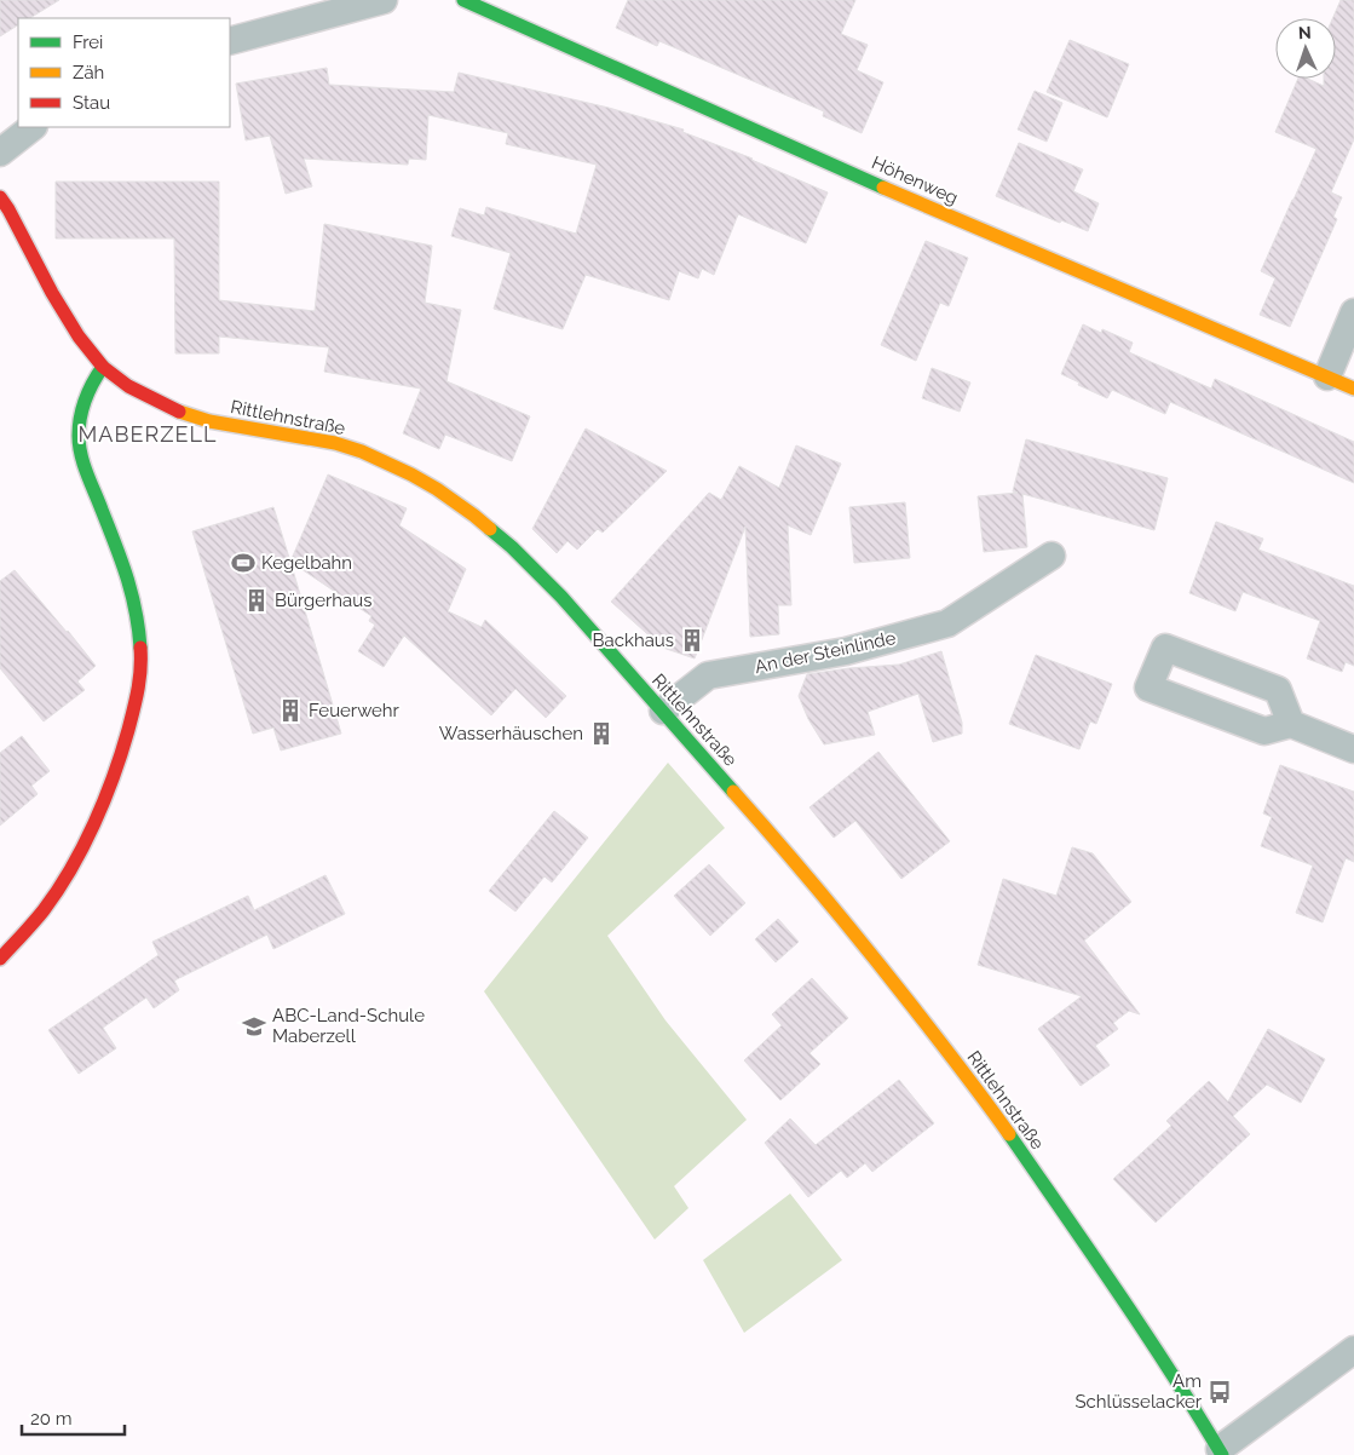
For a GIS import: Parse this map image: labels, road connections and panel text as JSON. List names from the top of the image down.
{
  "streets": {
    "street": ["Höhenweg", "Rittlehnstraße", "An der Steinlinde"]
  },
  "crossings": [
    ["Rittlehnstraße", "An der Steinlinde"]
  ],
  "districts": ["MABERZELL"],
  "places": {
    "sports": ["Kegelbahn"],
    "building": [
      "Bürgerhaus",
      "Backhaus",
      "Feuerwehr",
      "Wasserhäuschen"
    ],
    "school or university": ["ABC-Land-Schule Maberzell"],
    "bus stop": ["Am Schlüsselacker"]
  },
  "legend": ["Frei", "Zäh", "Stau"],
  "scale_bar": "20 m",
  "north": "top"
}
